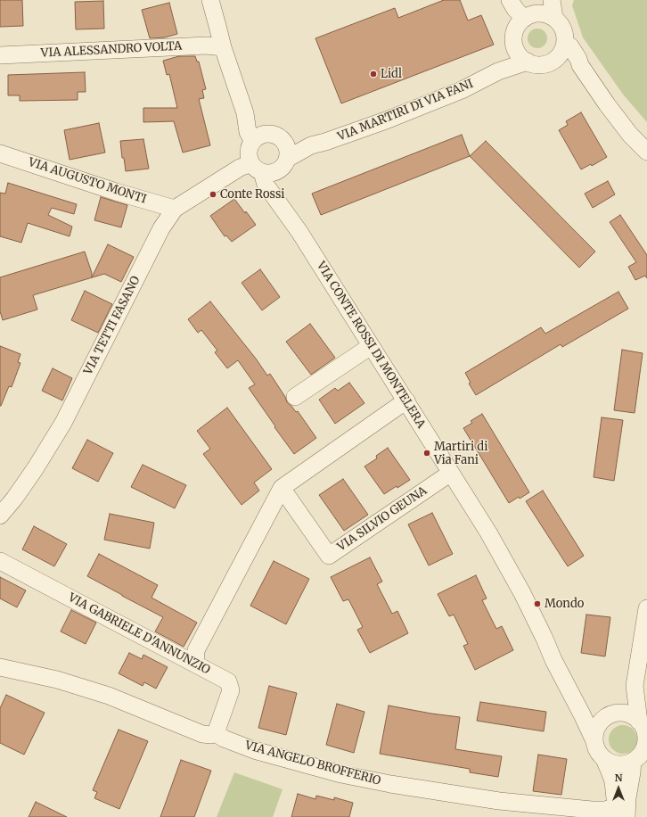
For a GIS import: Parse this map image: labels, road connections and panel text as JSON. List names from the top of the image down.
{
  "streets": {
    "street": [
      "VIA ALESSANDRO VOLTA",
      "VIA MARTIRI DI VIA FANI",
      "VIA AUGUSTO MONTI",
      "VIA TETTI FASANO",
      "VIA CONTE ROSSI DI MONTELERA",
      "VIA SILVIO GEUNA",
      "VIA GABRIELE D'ANNUNZIO",
      "VIA ANGELO BROFFERIO"
    ]
  },
  "crossings": [
    ["VIA MARTIRI DI VIA FANI", "VIA TETTI FASANO"],
    ["VIA MARTIRI DI VIA FANI", "VIA CONTE ROSSI DI MONTELERA"],
    ["VIA AUGUSTO MONTI", "VIA TETTI FASANO"],
    ["VIA TETTI FASANO", "VIA CONTE ROSSI DI MONTELERA"],
    ["VIA CONTE ROSSI DI MONTELERA", "VIA SILVIO GEUNA"],
    ["VIA GABRIELE D'ANNUNZIO", "VIA ANGELO BROFFERIO"]
  ],
  "places": [
    "Lidl",
    "Conte Rossi",
    "Martiri di Via Fani",
    "Mondo"
  ],
  "north": "top"
}
